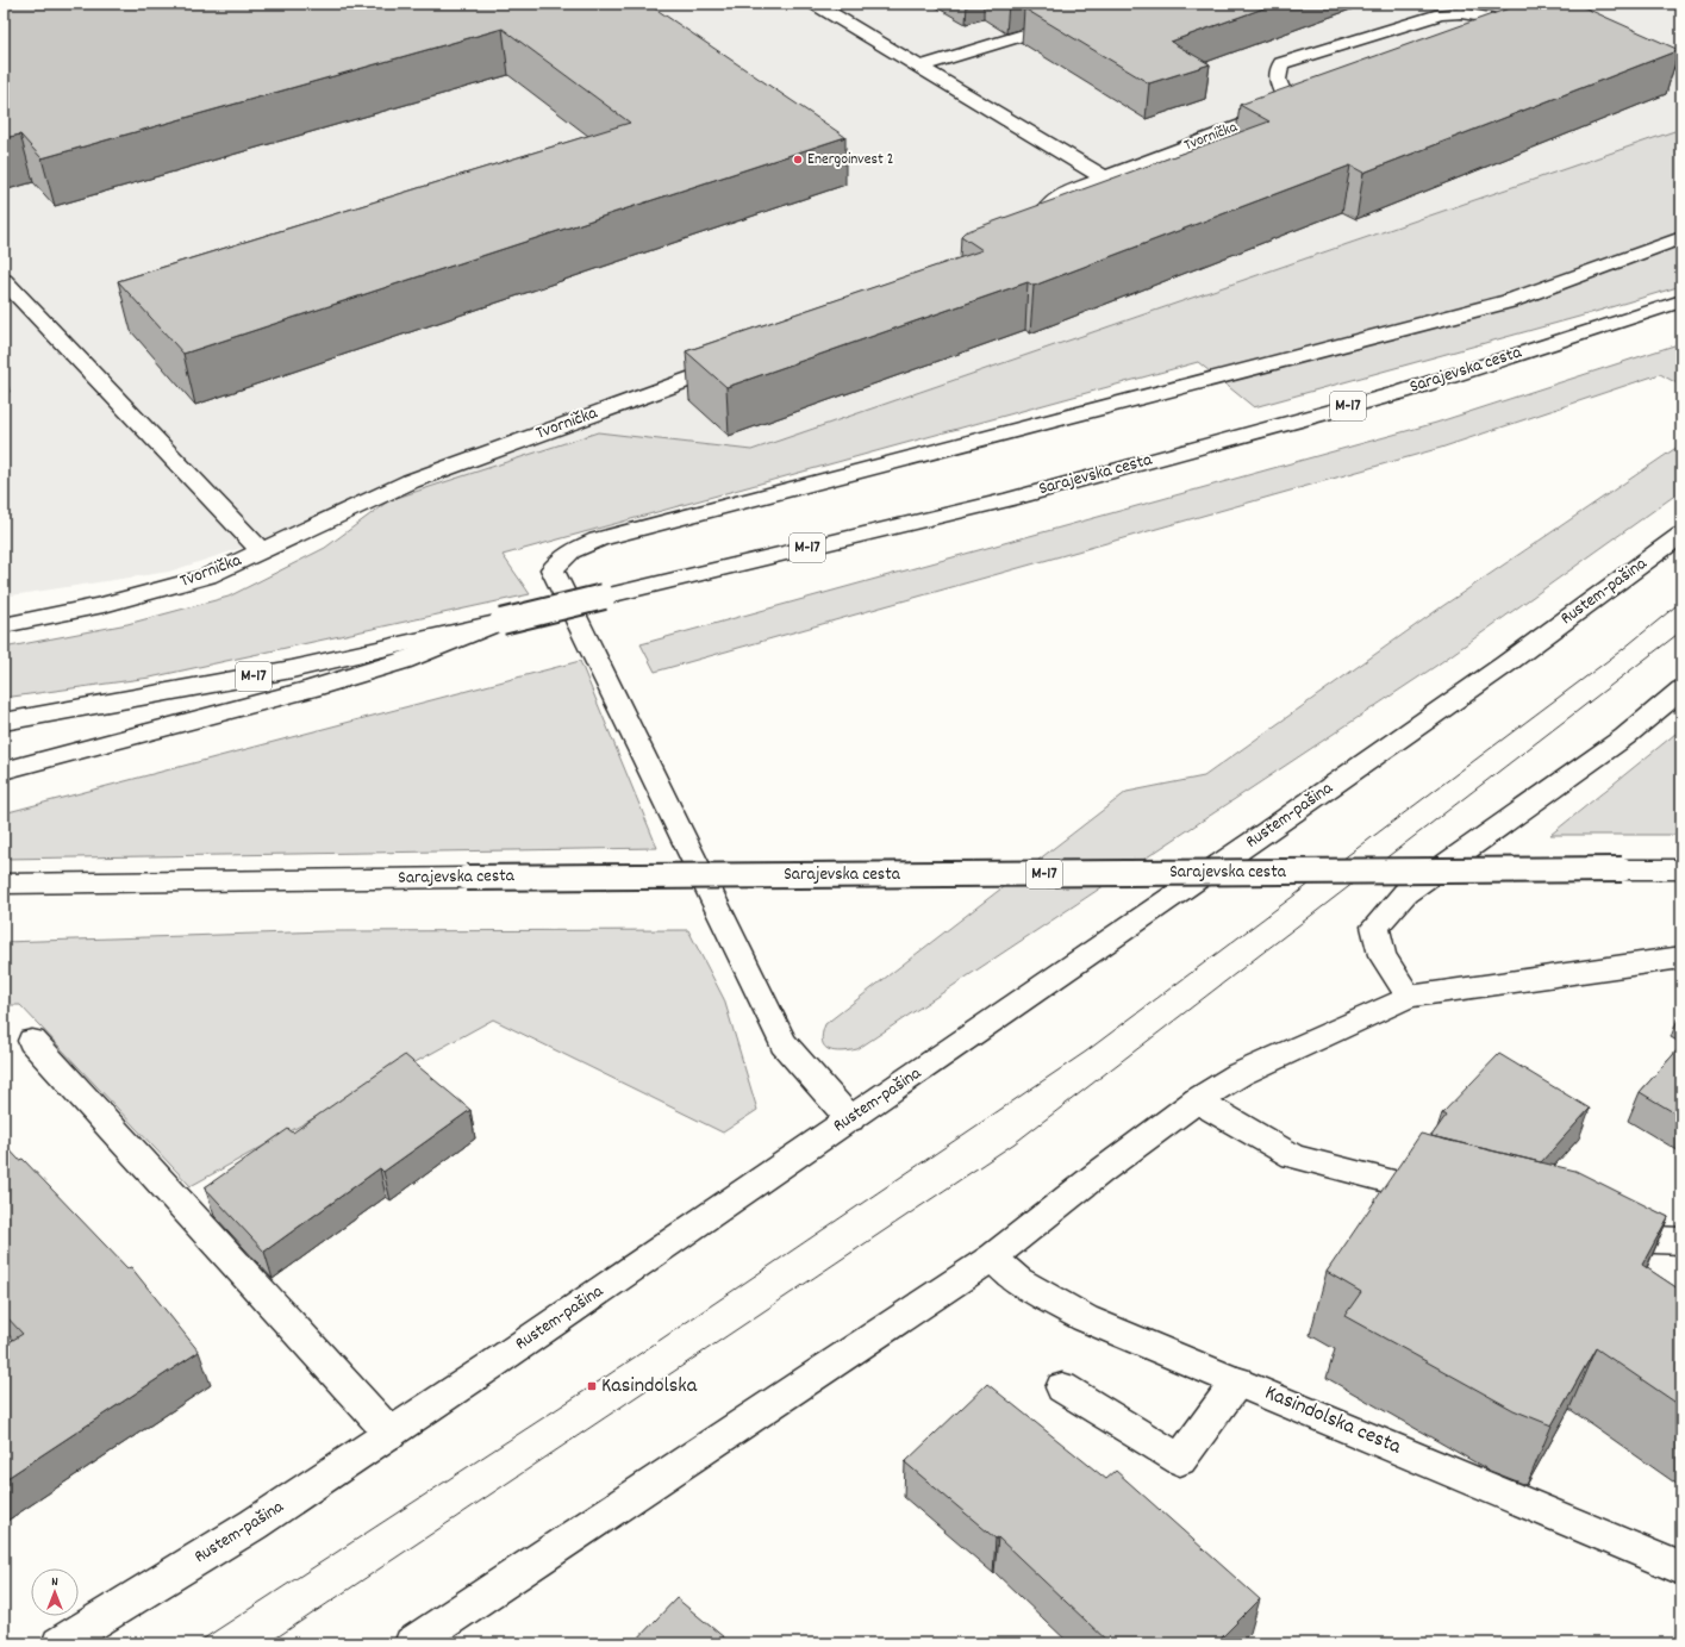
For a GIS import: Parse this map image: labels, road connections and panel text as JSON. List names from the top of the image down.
{
  "streets": {
    "main road": [
      "Tvornička",
      "Sarajevska cesta",
      "M-17",
      "Rustem-pašina",
      "Kasindolska cesta"
    ]
  },
  "crossings": [
    ["Sarajevska cesta", "M-17"]
  ],
  "places": {
    "other": ["Energoinvest 2"],
    "transit": ["Kasindolska"]
  },
  "north": "top"
}
